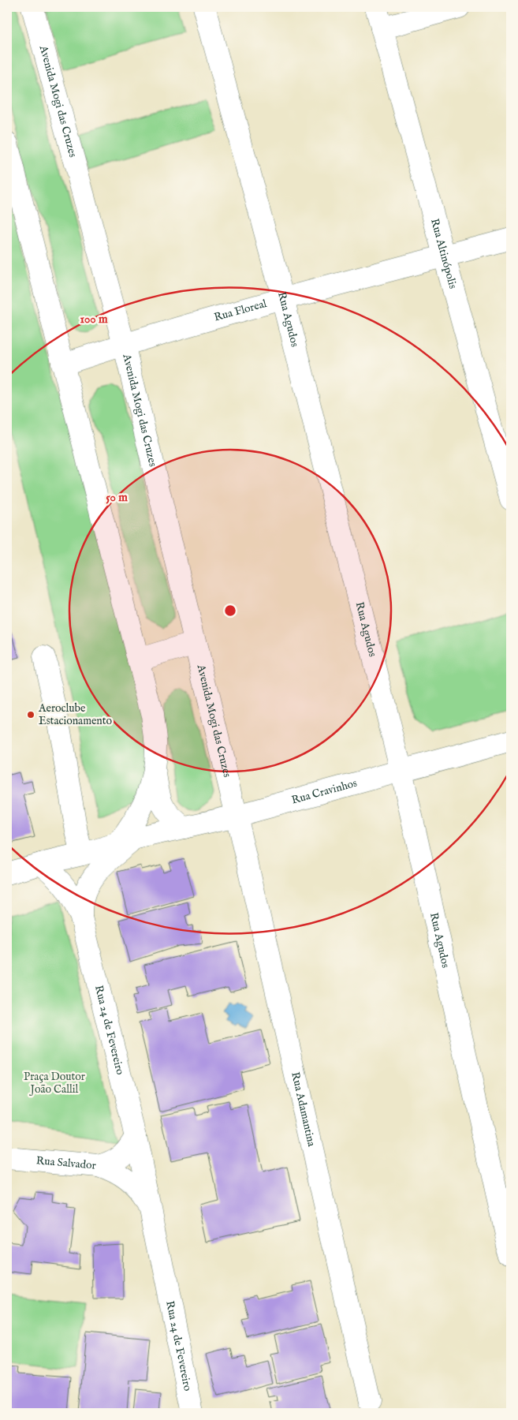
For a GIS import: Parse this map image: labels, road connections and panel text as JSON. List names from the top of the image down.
{
  "streets": {
    "street": [
      "Avenida Mogi das Cruzes",
      "Rua Altinópolis",
      "Rua Floreal",
      "Rua Agudos",
      "Rua Cravinhos",
      "Rua 24 de Fevereiro",
      "Rua Adamantina",
      "Rua Salvador"
    ]
  },
  "crossings": [
    ["Avenida Mogi das Cruzes", "Rua Floreal"],
    ["Avenida Mogi das Cruzes", "Rua Cravinhos"],
    ["Avenida Mogi das Cruzes", "Rua Adamantina"],
    ["Rua Altinópolis", "Rua Floreal"],
    ["Rua Floreal", "Rua Agudos"],
    ["Rua Agudos", "Rua Cravinhos"],
    ["Rua Cravinhos", "Rua 24 de Fevereiro"],
    ["Rua Cravinhos", "Rua Adamantina"],
    ["Rua 24 de Fevereiro", "Rua Salvador"]
  ],
  "parks": ["Praça Doutor João Callil"],
  "places": ["Aeroclube Estacionamento"],
  "rings": ["100 m", "50 m"]
}
